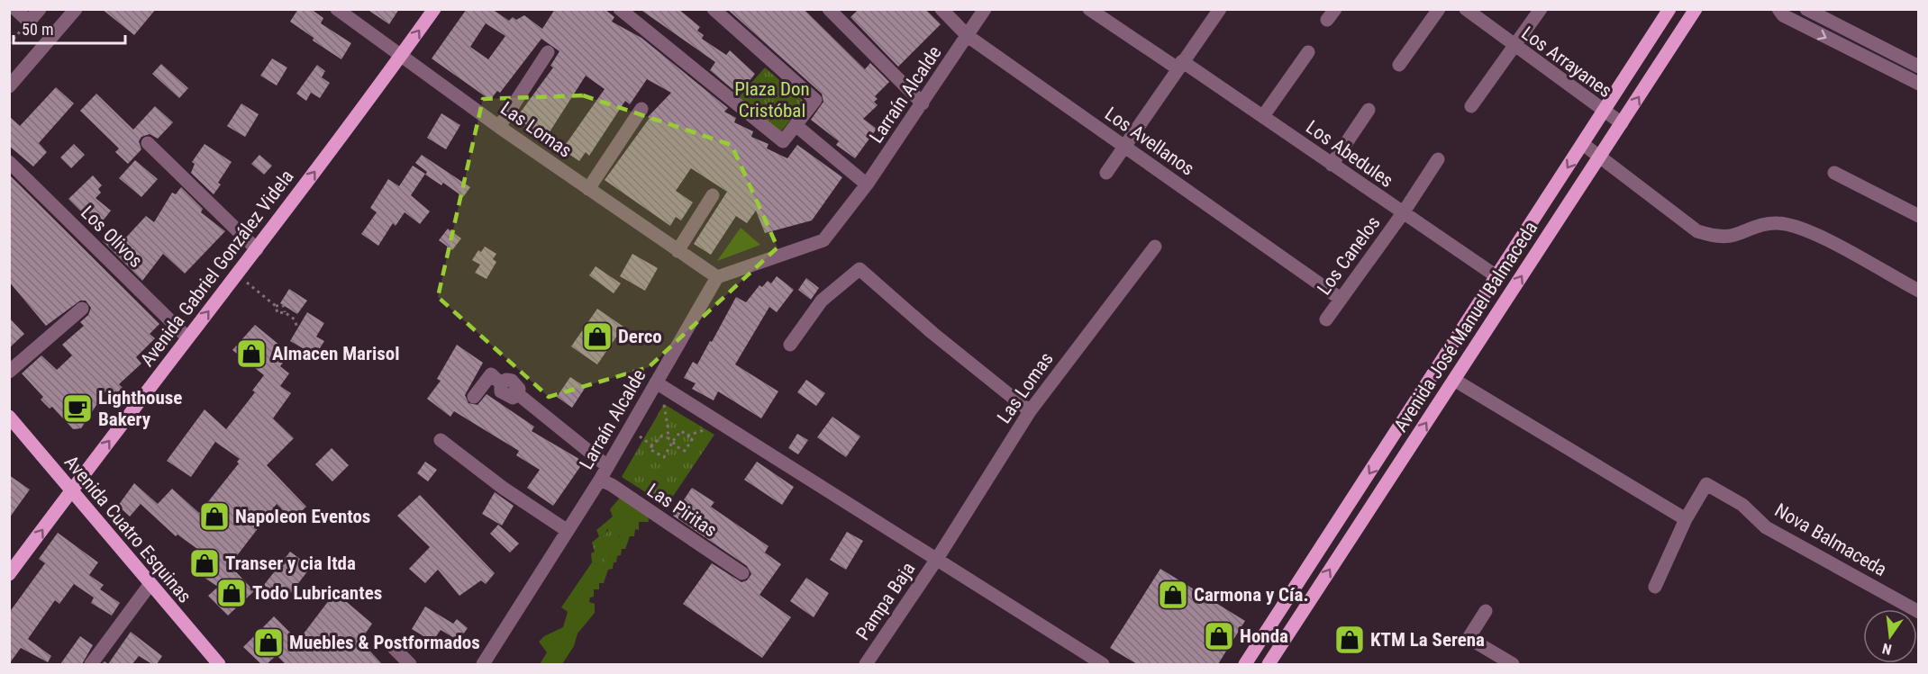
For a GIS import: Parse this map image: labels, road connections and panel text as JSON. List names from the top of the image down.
{
  "streets": {
    "main road": ["Avenida Gabriel González Videla", "Avenida José Manuel Balmaceda", "Avenida Cuatro Esquinas"],
    "street": [
      "Los Arrayanes",
      "Larraín Alcalde",
      "Las Lomas",
      "Los Avellanos",
      "Los Abedules",
      "Los Olivos",
      "Los Canelos",
      "Las Piritas",
      "Nova Balmaceda",
      "Pampa Baja"
    ]
  },
  "crossings": [
    ["Los Arrayanes", "Avenida José Manuel Balmaceda"],
    ["Larraín Alcalde", "Las Lomas"],
    ["Larraín Alcalde", "Los Avellanos"],
    ["Larraín Alcalde", "Las Piritas"],
    ["Las Lomas", "Avenida Gabriel González Videla"],
    ["Las Lomas", "Pampa Baja"],
    ["Los Avellanos", "Los Canelos"],
    ["Los Abedules", "Los Canelos"],
    ["Los Abedules", "Avenida José Manuel Balmaceda"],
    ["Los Olivos", "Avenida Gabriel González Videla"],
    ["Avenida Gabriel González Videla", "Avenida Cuatro Esquinas"]
  ],
  "one_way": ["Avenida Gabriel González Videla"],
  "parks": ["Plaza Don Cristóbal"],
  "places": {
    "shop": [
      "Derco",
      "Almacen Marisol",
      "Napoleon Eventos",
      "Transer y cia ltda",
      "Todo Lubricantes",
      "Carmona y Cía.",
      "Honda",
      "KTM La Serena",
      "Muebles & Postformados"
    ],
    "cafe": ["Lighthouse Bakery"]
  },
  "scale_bar": "50 m",
  "north": "bottom"
}
